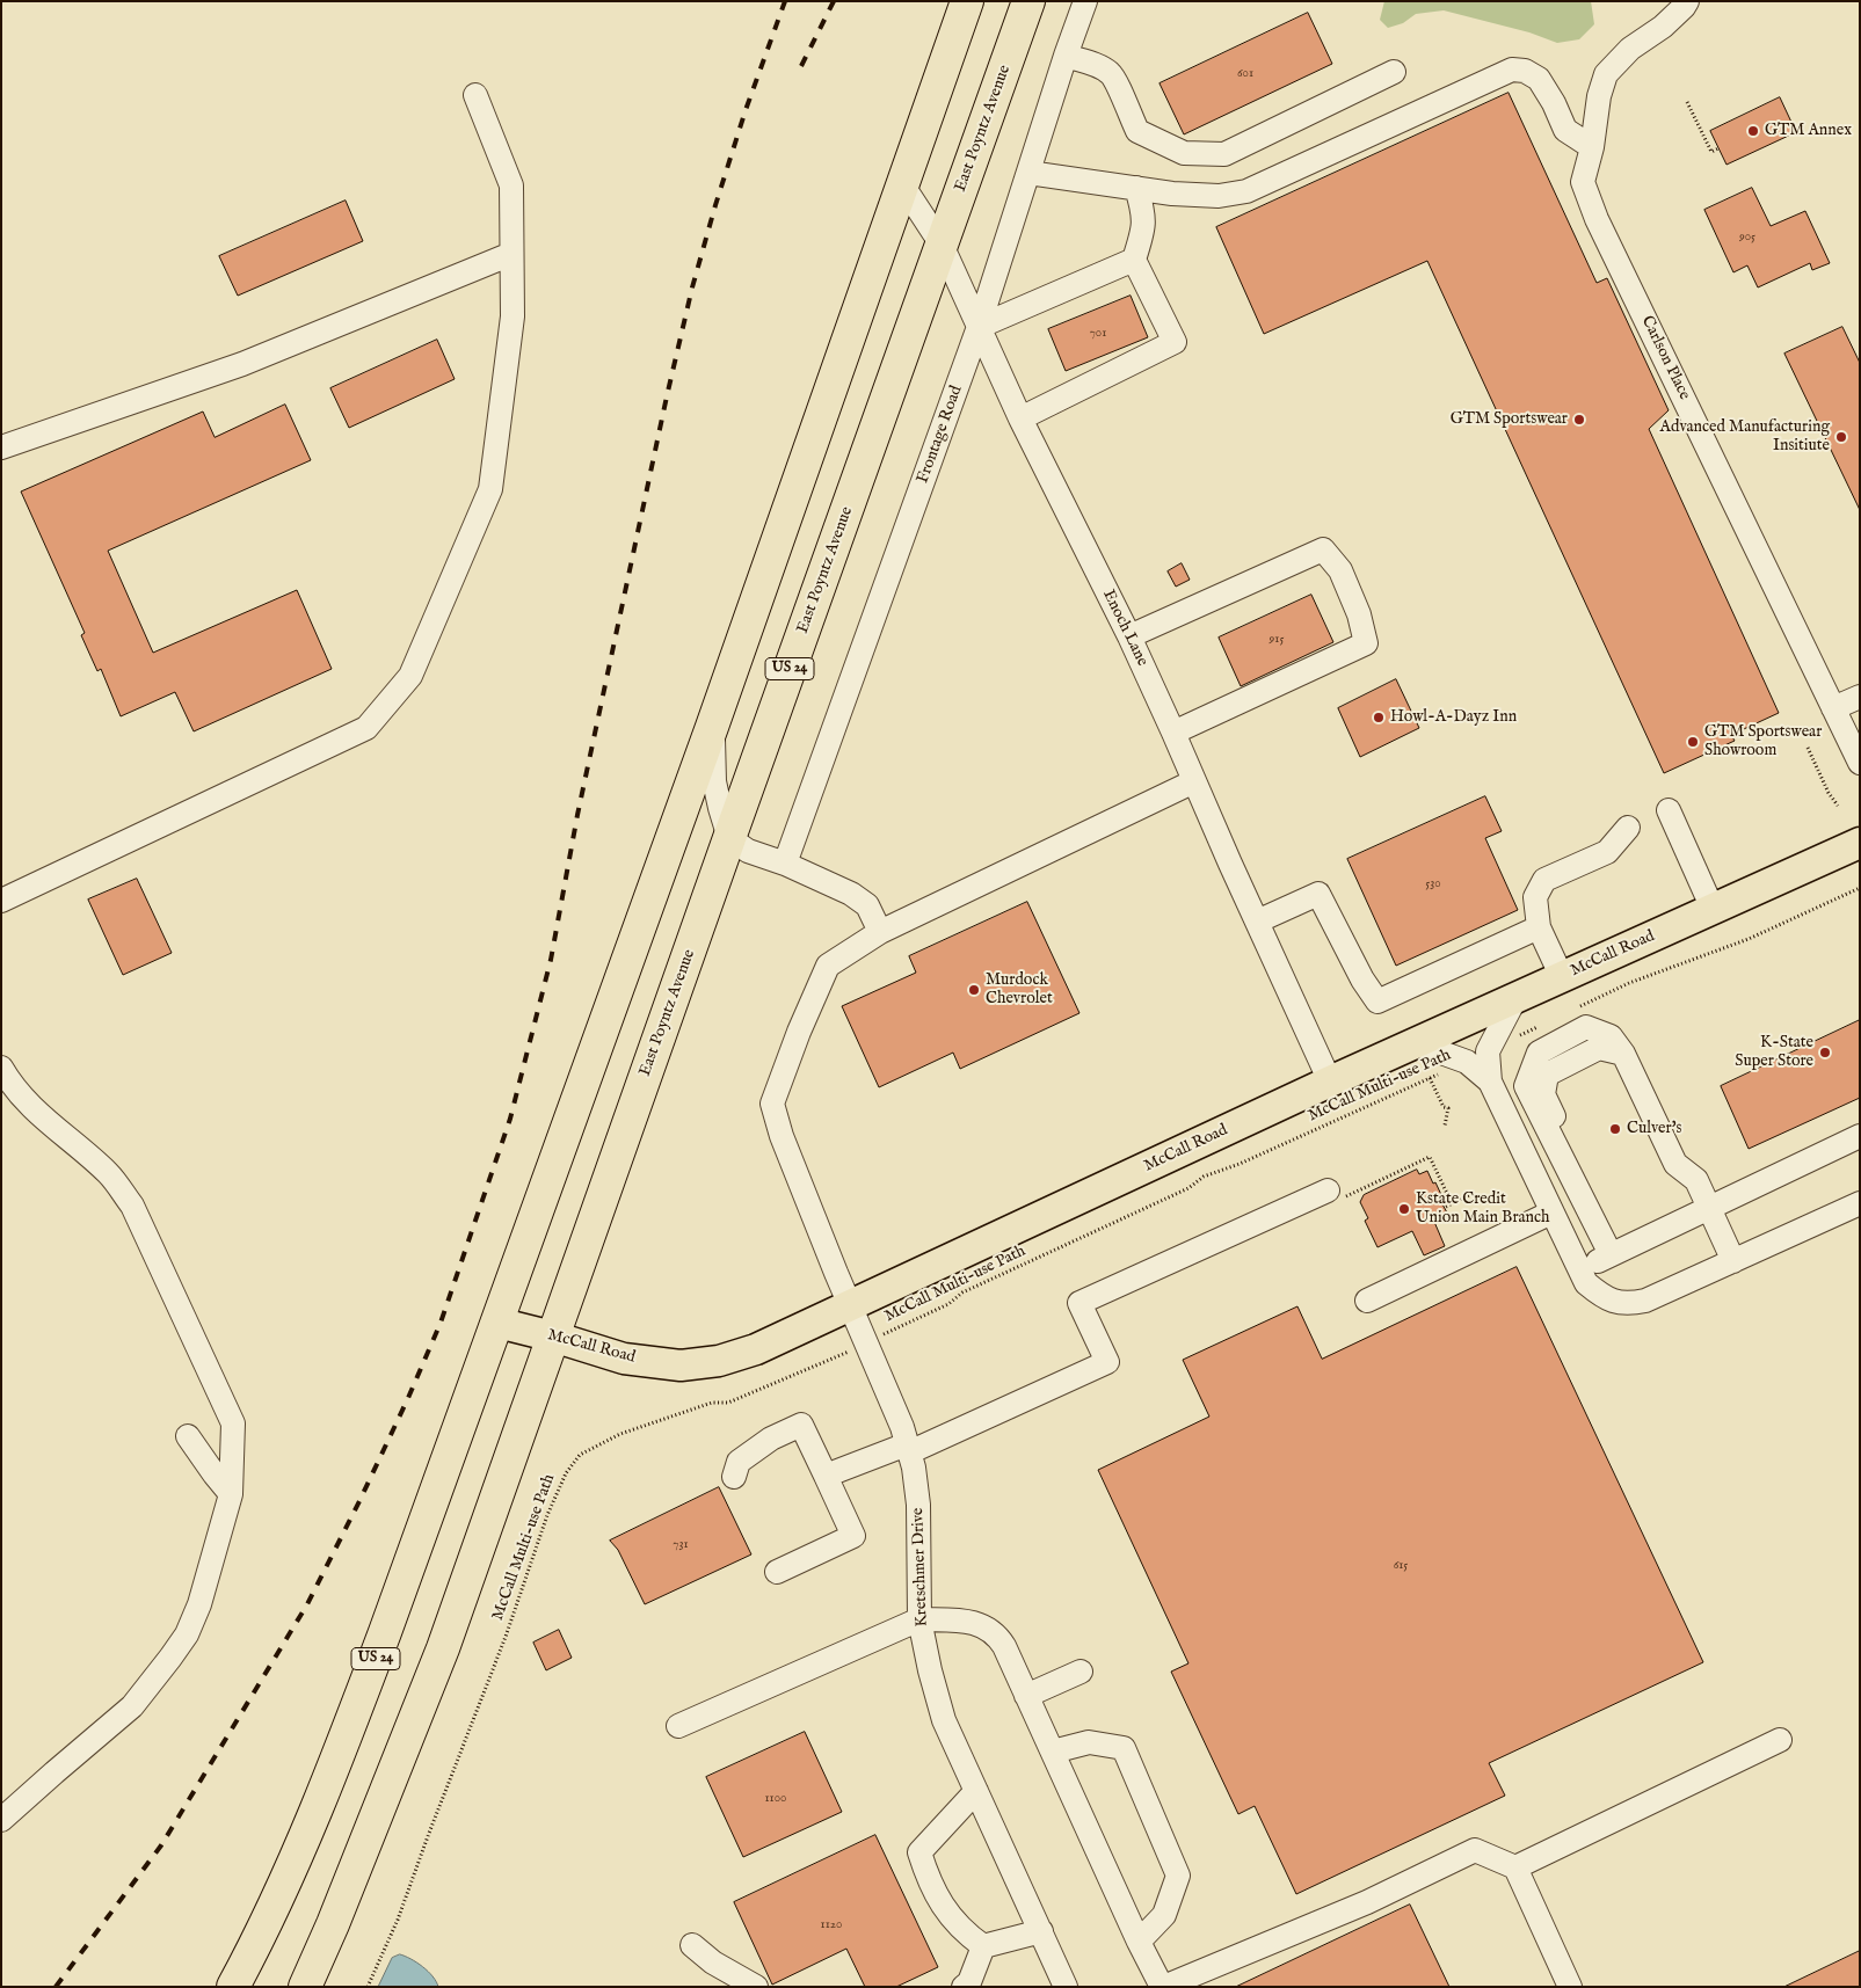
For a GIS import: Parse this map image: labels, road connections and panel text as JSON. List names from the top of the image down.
{
  "streets": {
    "highway": ["East Poyntz Avenue", "US 24"],
    "main road": ["McCall Road"],
    "street": [
      "Carlson Place",
      "Frontage Road",
      "Enoch Lane",
      "Kretschmer Drive"
    ],
    "path": ["McCall Multi-use Path"]
  },
  "crossings": [
    ["East Poyntz Avenue", "Enoch Lane"],
    ["East Poyntz Avenue", "US 24"],
    ["East Poyntz Avenue", "McCall Road"],
    ["Frontage Road", "Enoch Lane"],
    ["Enoch Lane", "US 24"],
    ["Enoch Lane", "McCall Road"],
    ["Enoch Lane", "Kretschmer Drive"],
    ["US 24", "McCall Road"],
    ["McCall Road", "Kretschmer Drive"],
    ["McCall Multi-use Path", "Kretschmer Drive"]
  ],
  "places": [
    "GTM Annex",
    "GTM Sportswear",
    "Advanced Manufacturing Insitiute",
    "Howl-A-Dayz Inn",
    "GTM Sportswear Showroom",
    "Murdock Chevrolet",
    "K-State Super Store",
    "Culver's",
    "Kstate Credit Union Main Branch"
  ],
  "house_numbers": [
    "601",
    "905",
    "701",
    "915",
    "530",
    "731",
    "615",
    "1100",
    "1120"
  ]
}
